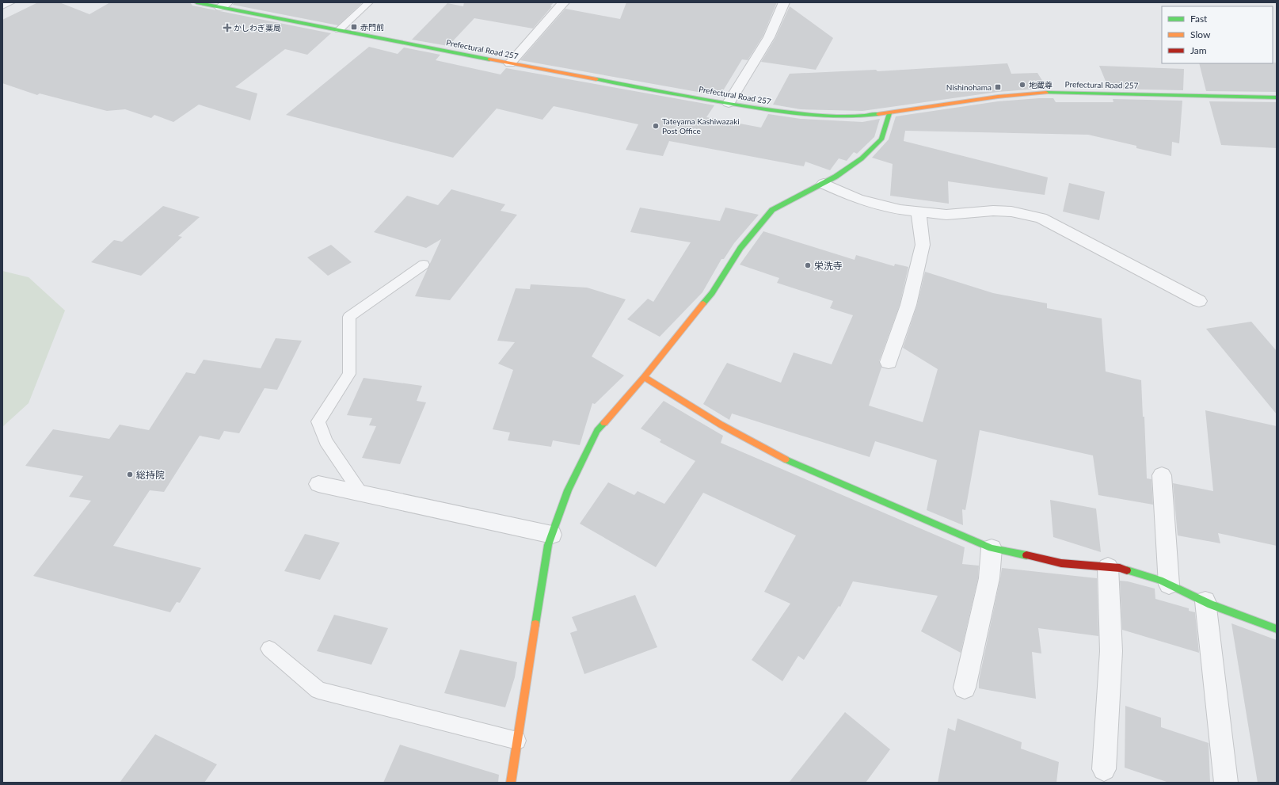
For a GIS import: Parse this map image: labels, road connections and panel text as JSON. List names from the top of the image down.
{
  "streets": {
    "main road": ["Prefectural Road 257"]
  },
  "places": {
    "transit": ["赤門前", "Nishinohama"],
    "health": ["かしわぎ薬局"],
    "other": [
      "地蔵尊",
      "Tateyama Kashiwazaki Post Office",
      "栄洗寺",
      "総持院"
    ]
  },
  "legend": ["Fast", "Slow", "Jam"]
}
